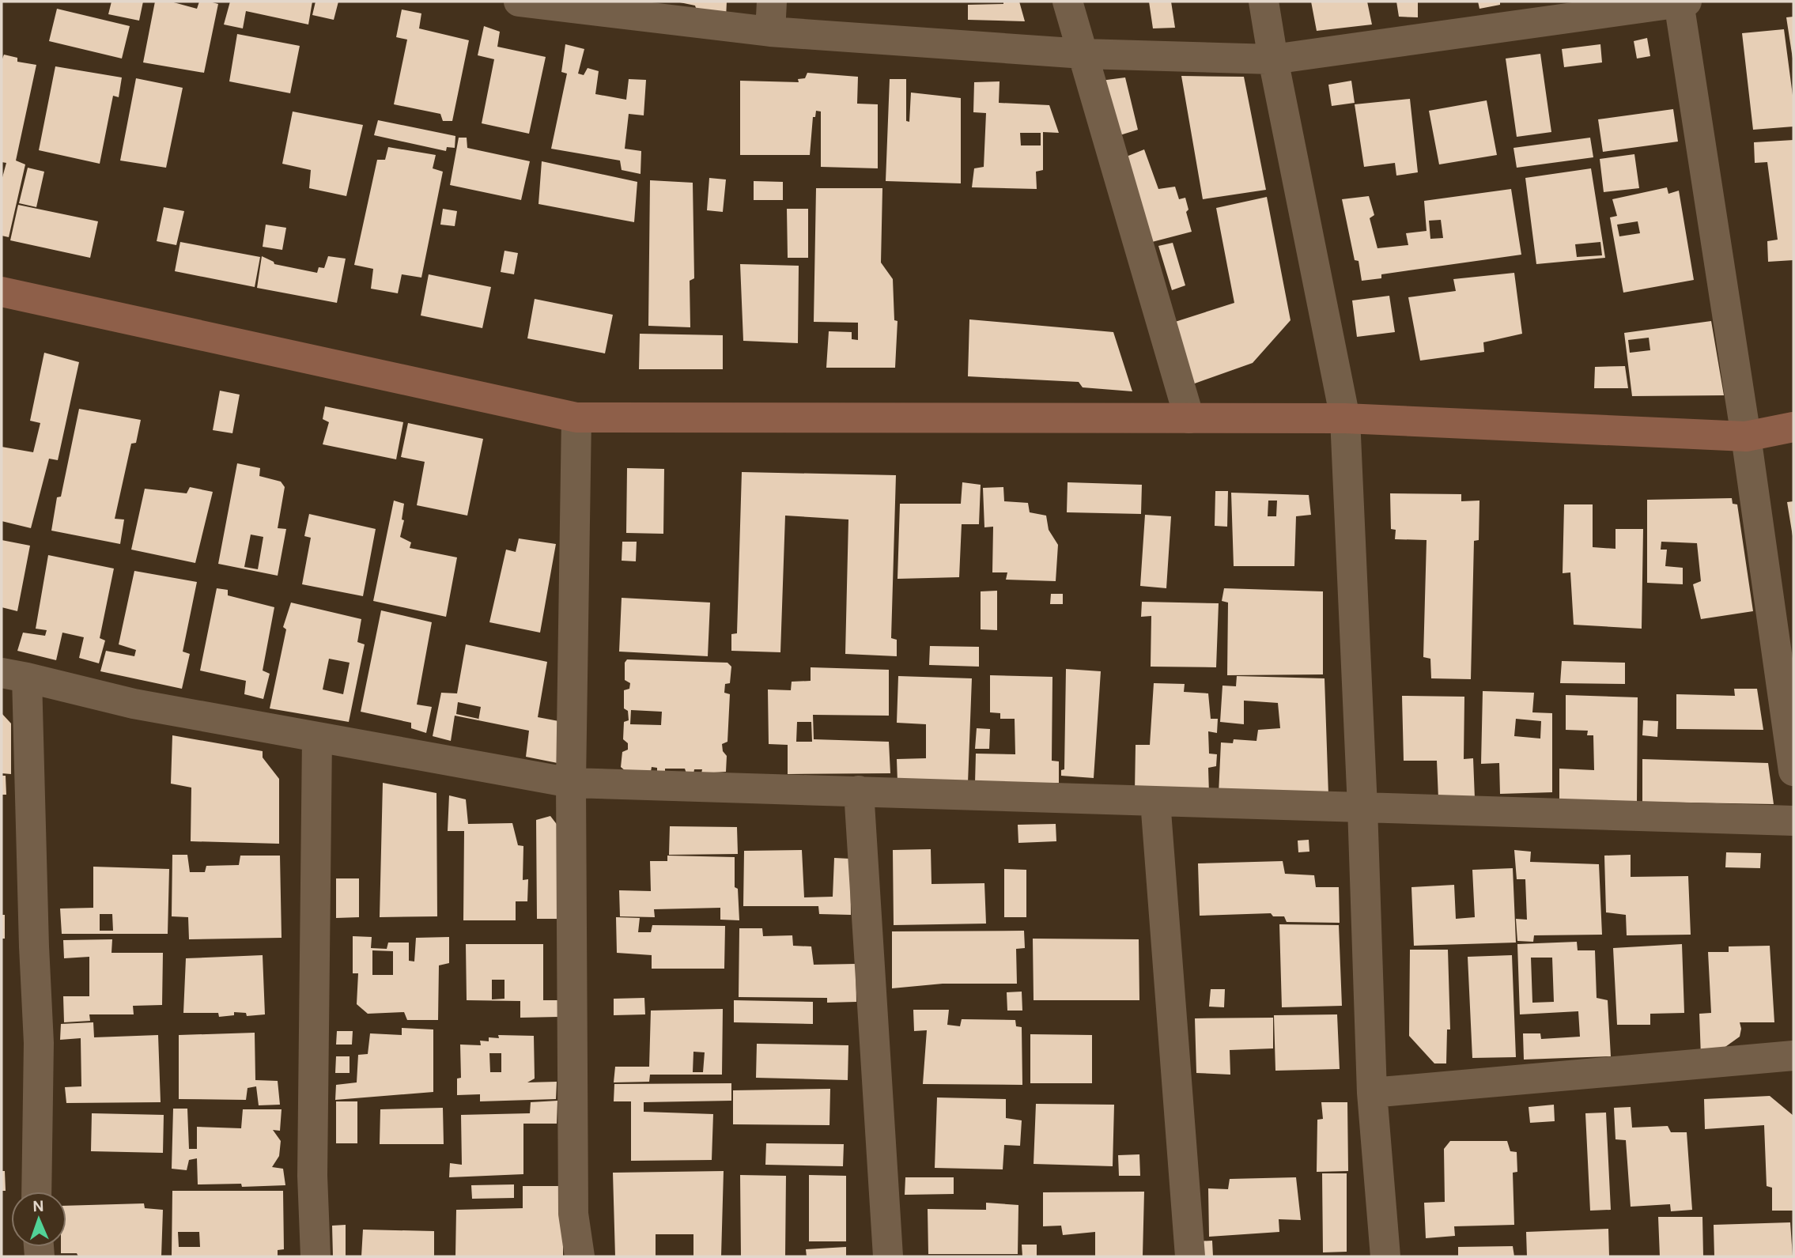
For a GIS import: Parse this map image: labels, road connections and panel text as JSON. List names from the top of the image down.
{
  "north": "top"
}
